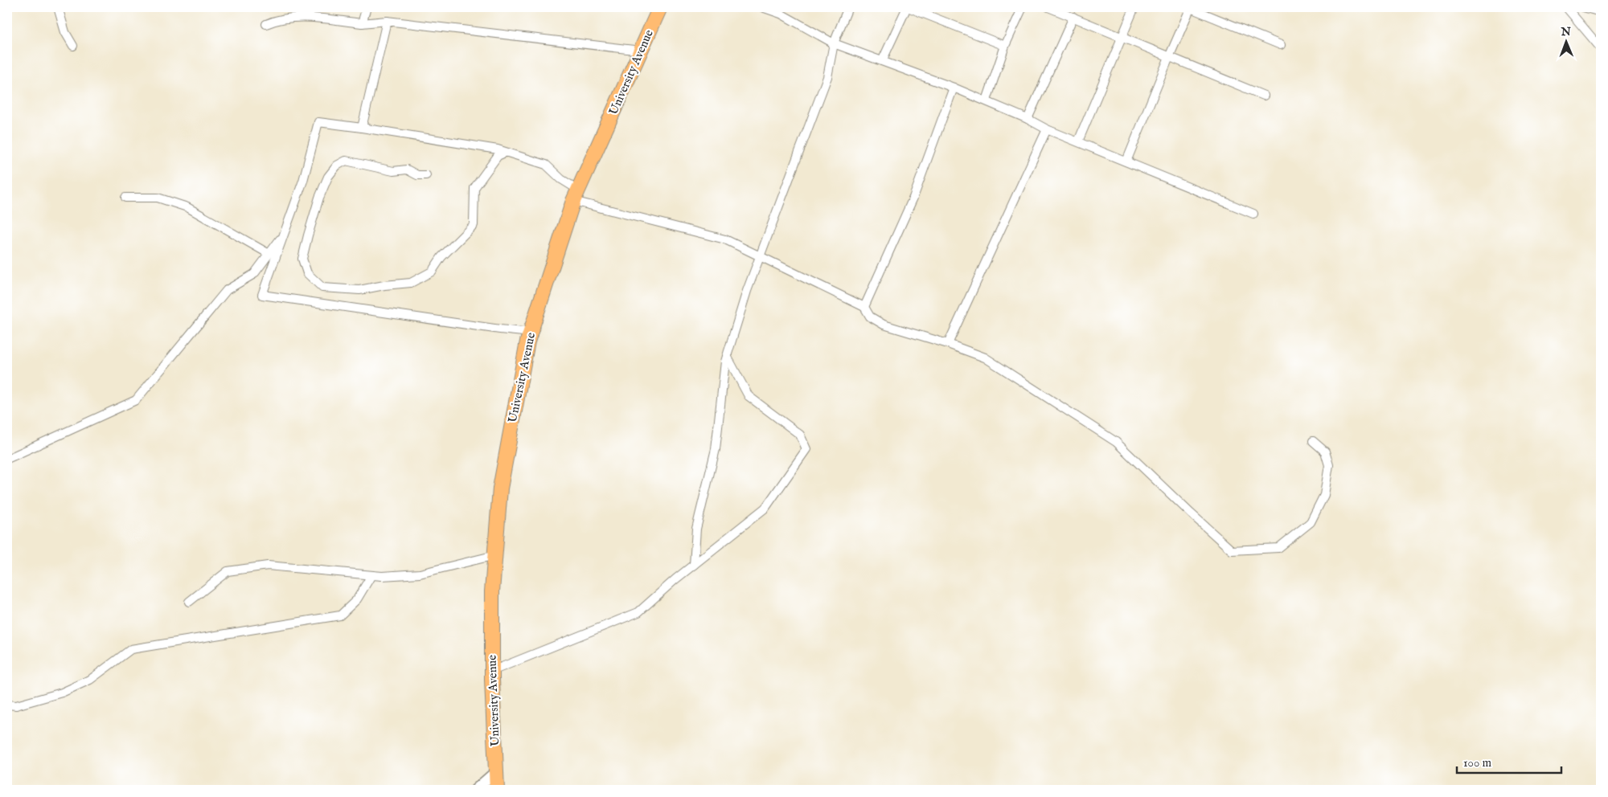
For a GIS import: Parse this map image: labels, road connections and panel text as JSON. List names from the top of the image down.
{
  "streets": {
    "highway": ["University Avenue"]
  },
  "scale_bar": "100 m",
  "north": "top"
}
